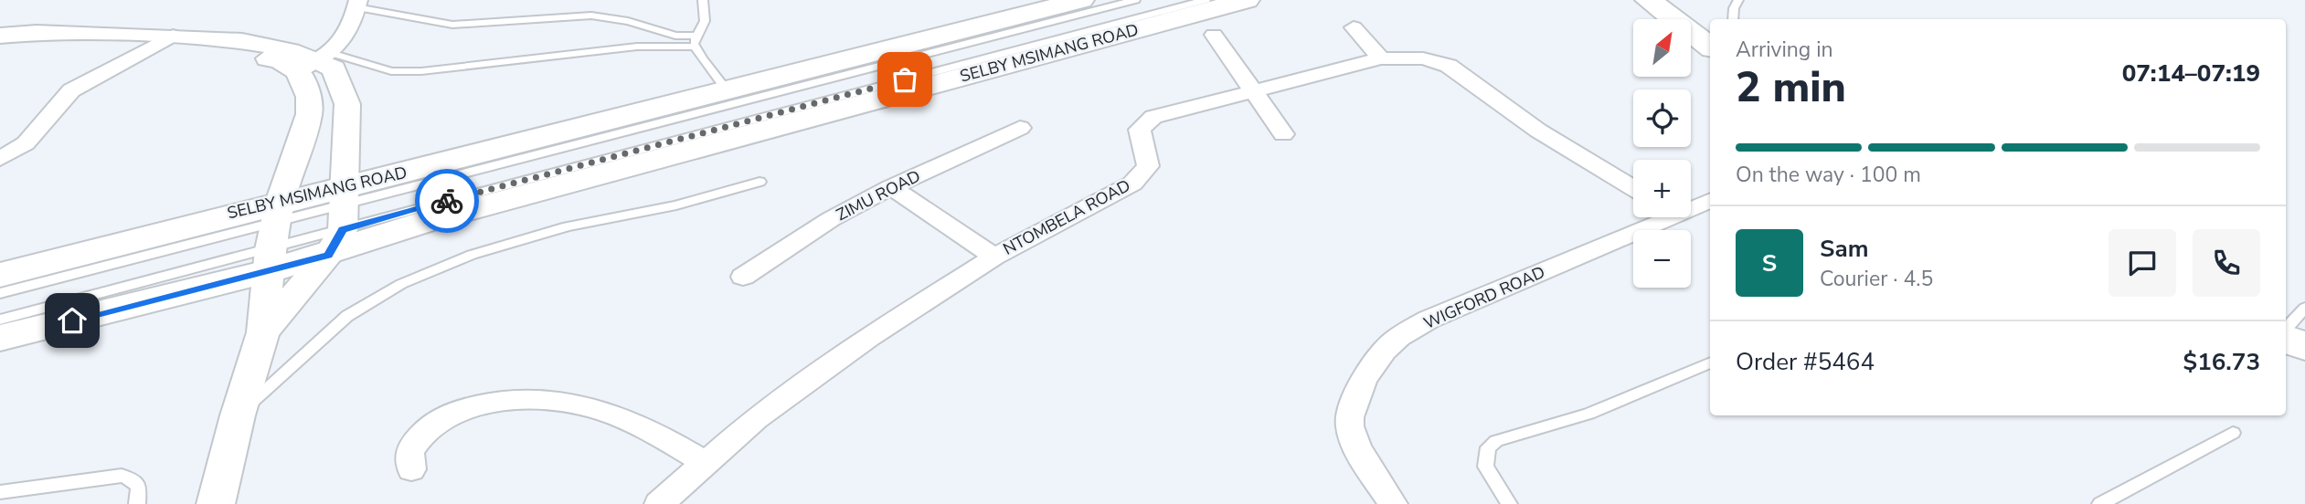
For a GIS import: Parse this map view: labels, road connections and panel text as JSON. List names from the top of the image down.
{
  "streets": {
    "main road": ["SELBY MSIMANG ROAD"],
    "street": ["ZIMU ROAD", "NTOMBELA ROAD", "WIGFORD ROAD"]
  },
  "north": "top right",
  "page": {
    "map_buttons": ["+", "−"],
    "heading": ["2 min", "Arriving in", "07:14–07:19"],
    "panel": [
      "Sam",
      "Courier · 4.5",
      "Order #5464",
      "$16.73"
    ],
    "bar": "On the way · 100 m",
    "round": "S"
  }
}
